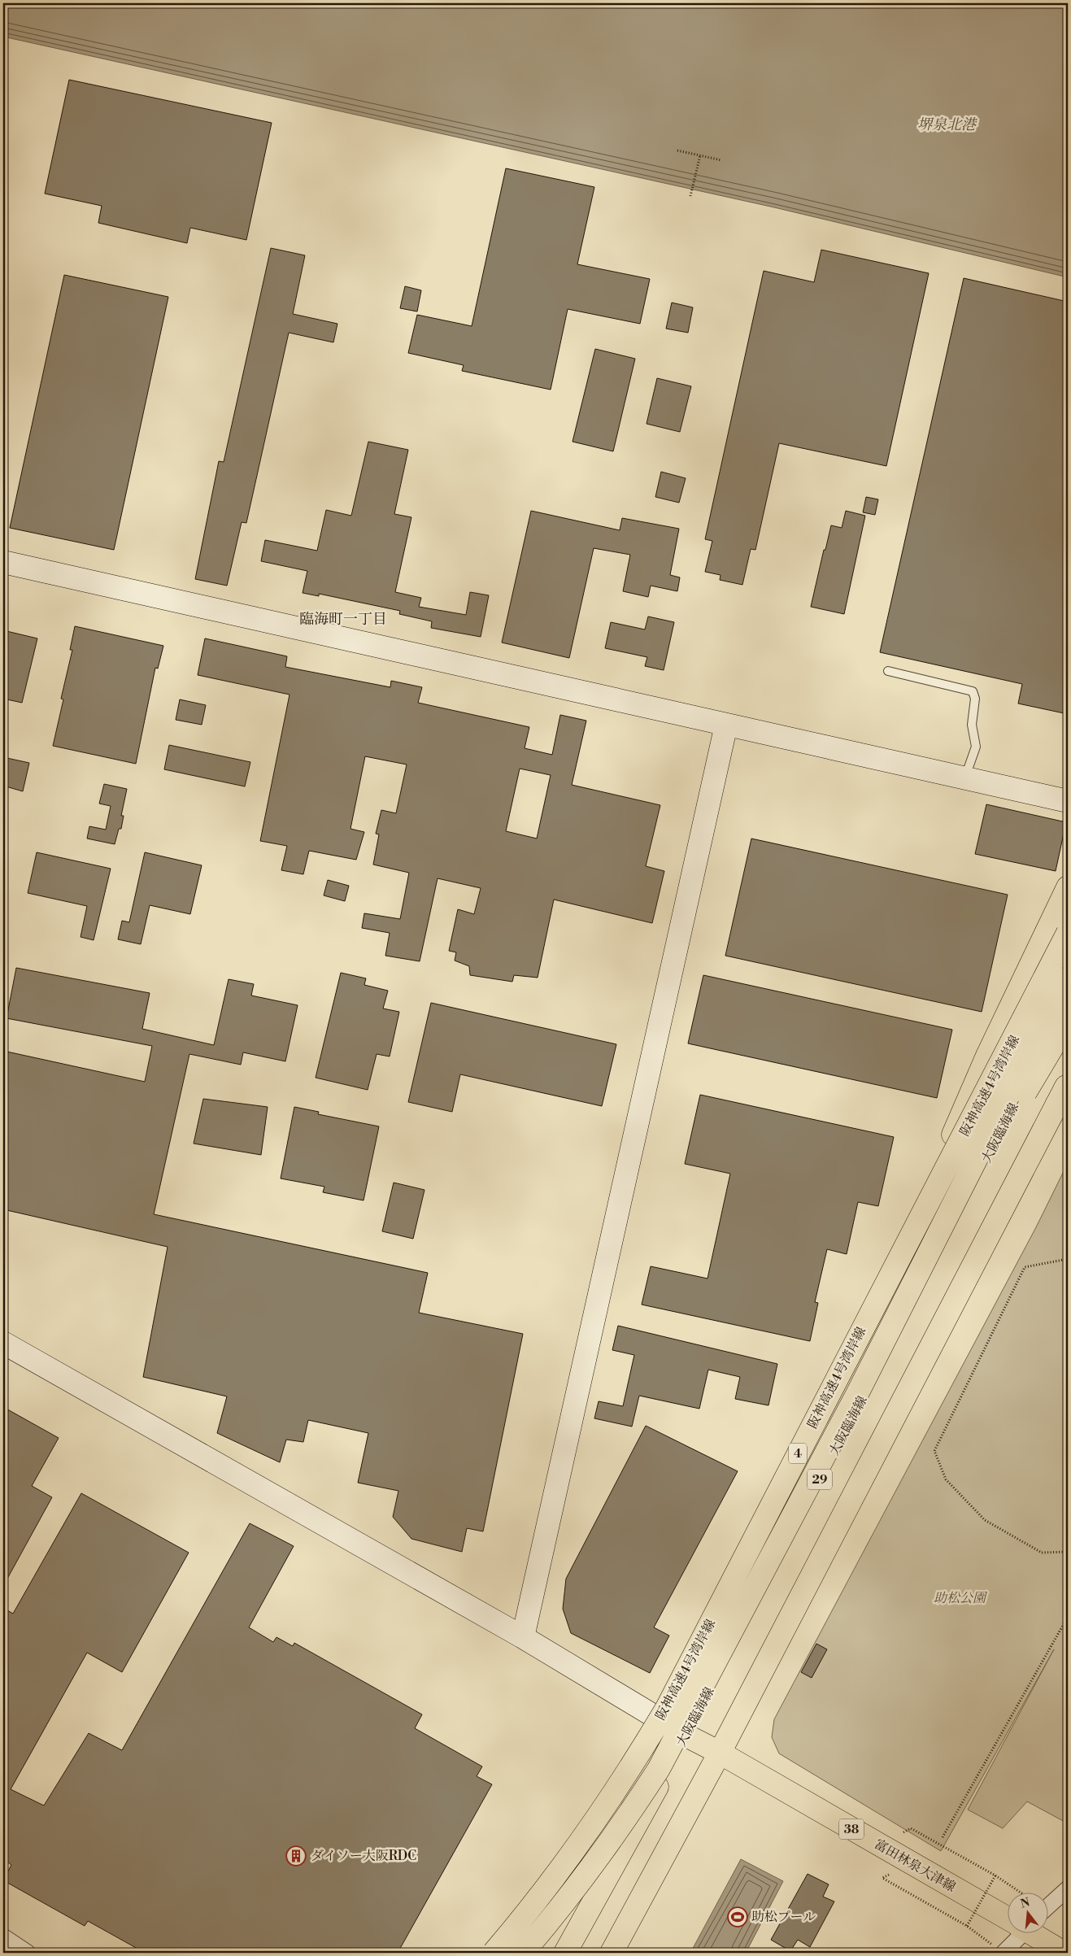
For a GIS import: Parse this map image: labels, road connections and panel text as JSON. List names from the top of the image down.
{
  "streets": {
    "main road": [
      "阪神高速4号湾岸線",
      "大阪臨海線",
      "4",
      "29",
      "38",
      "富田林泉大津線"
    ]
  },
  "crossings": [
    ["大阪臨海線", "富田林泉大津線"]
  ],
  "districts": ["臨海町一丁目"],
  "water": ["堺泉北港"],
  "parks": ["助松公園"],
  "places": {
    "building": ["ダイソー大阪RDC"],
    "sports": ["助松プール"]
  },
  "north": "top"
}
